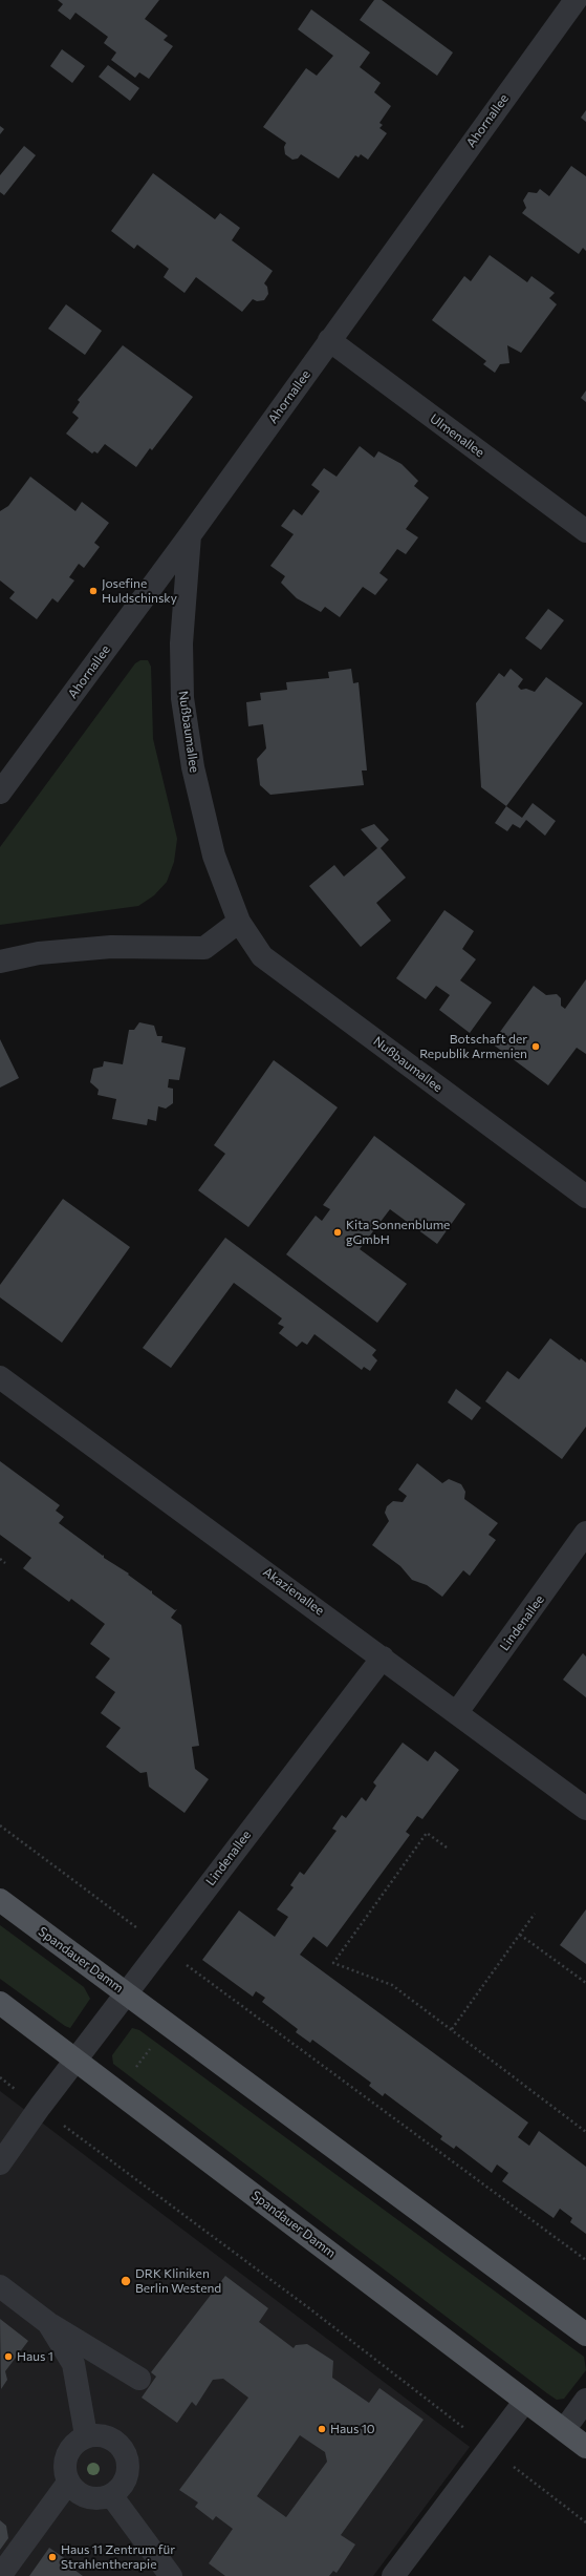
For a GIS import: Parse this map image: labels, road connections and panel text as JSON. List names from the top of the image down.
{
  "streets": {
    "main road": ["Spandauer Damm"],
    "street": [
      "Ahornallee",
      "Ulmenallee",
      "Nußbaumallee",
      "Akazienallee",
      "Lindenallee"
    ]
  },
  "crossings": [
    ["Ahornallee", "Ulmenallee"],
    ["Ahornallee", "Nußbaumallee"],
    ["Akazienallee", "Lindenallee"],
    ["Lindenallee", "Spandauer Damm"]
  ],
  "places": [
    "Josefine Huldschinsky",
    "Botschaft der Republik Armenien",
    "Kita Sonnenblume gGmbH",
    "DRK Kliniken Berlin Westend",
    "Haus 1",
    "Haus 10",
    "Haus 11 Zentrum für Strahlentherapie"
  ]
}
